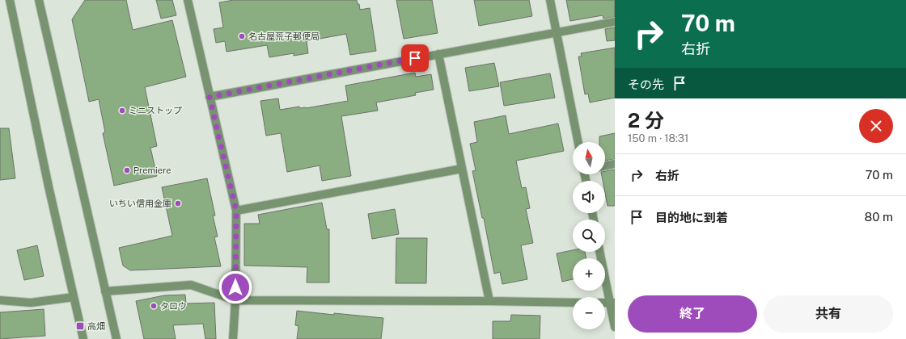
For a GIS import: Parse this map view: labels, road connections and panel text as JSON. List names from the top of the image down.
{
  "places": {
    "other": [
      "名古屋荒子郵便局",
      "ミニストップ",
      "Premiere",
      "いちい信用金庫",
      "タロウ"
    ],
    "transit": ["高畑"]
  },
  "north": "top",
  "page": {
    "turn": ["70 m", "右折"],
    "then": "その先",
    "heading": ["2 分", "150 m · 18:31"],
    "map_buttons": ["+", "−"],
    "list": [
      {
        "name": "右折",
        "value": "70 m"
      },
      {
        "name": "目的地に到着",
        "value": "80 m"
      }
    ],
    "buttons": ["終了", "共有"]
  }
}
